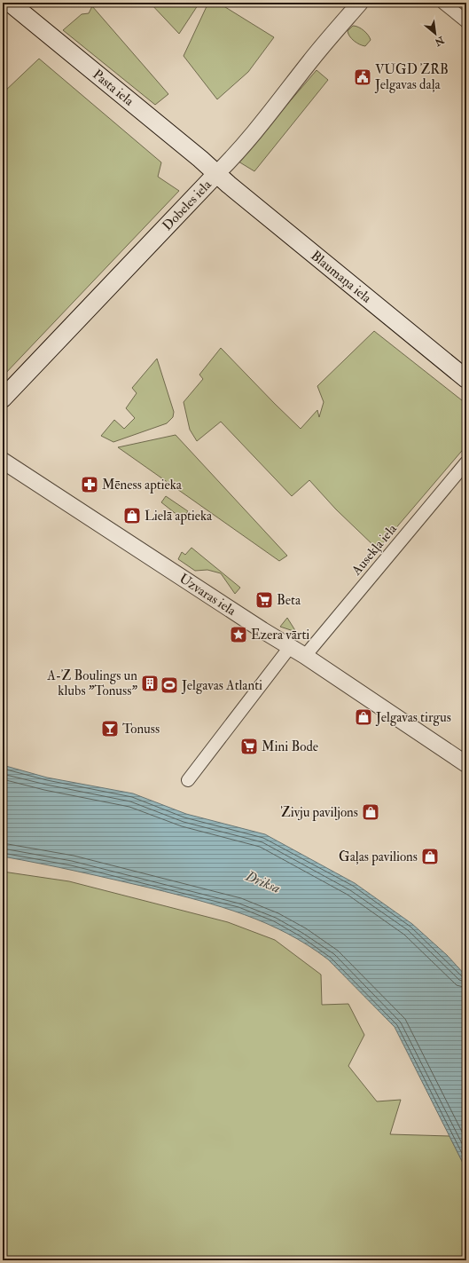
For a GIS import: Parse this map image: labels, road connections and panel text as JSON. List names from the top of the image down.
{
  "streets": {
    "main road": ["Pasta iela", "Dobeles iela", "Blaumaņa iela"],
    "street": ["Ausekļa iela", "Uzvaras iela"]
  },
  "crossings": [
    ["Pasta iela", "Dobeles iela"],
    ["Pasta iela", "Blaumaņa iela"],
    ["Dobeles iela", "Blaumaņa iela"],
    ["Ausekļa iela", "Uzvaras iela"]
  ],
  "water": ["Driksa"],
  "places": {
    "public building": ["VUGD ZRB Jelgavas daļa"],
    "pharmacy": ["Mēness aptieka"],
    "shop": [
      "Lielā aptieka",
      "Jelgavas tirgus",
      "Zivju paviljons",
      "Gaļas pavilions"
    ],
    "supermarket": ["Beta", "Mini Bode"],
    "place": ["Ezera vārti"],
    "building": ["A-Z Boulings un klubs \"Tonuss\""],
    "sports": ["Jelgavas Atlanti"],
    "bar": ["Tonuss"]
  },
  "north": "bottom right"
}
